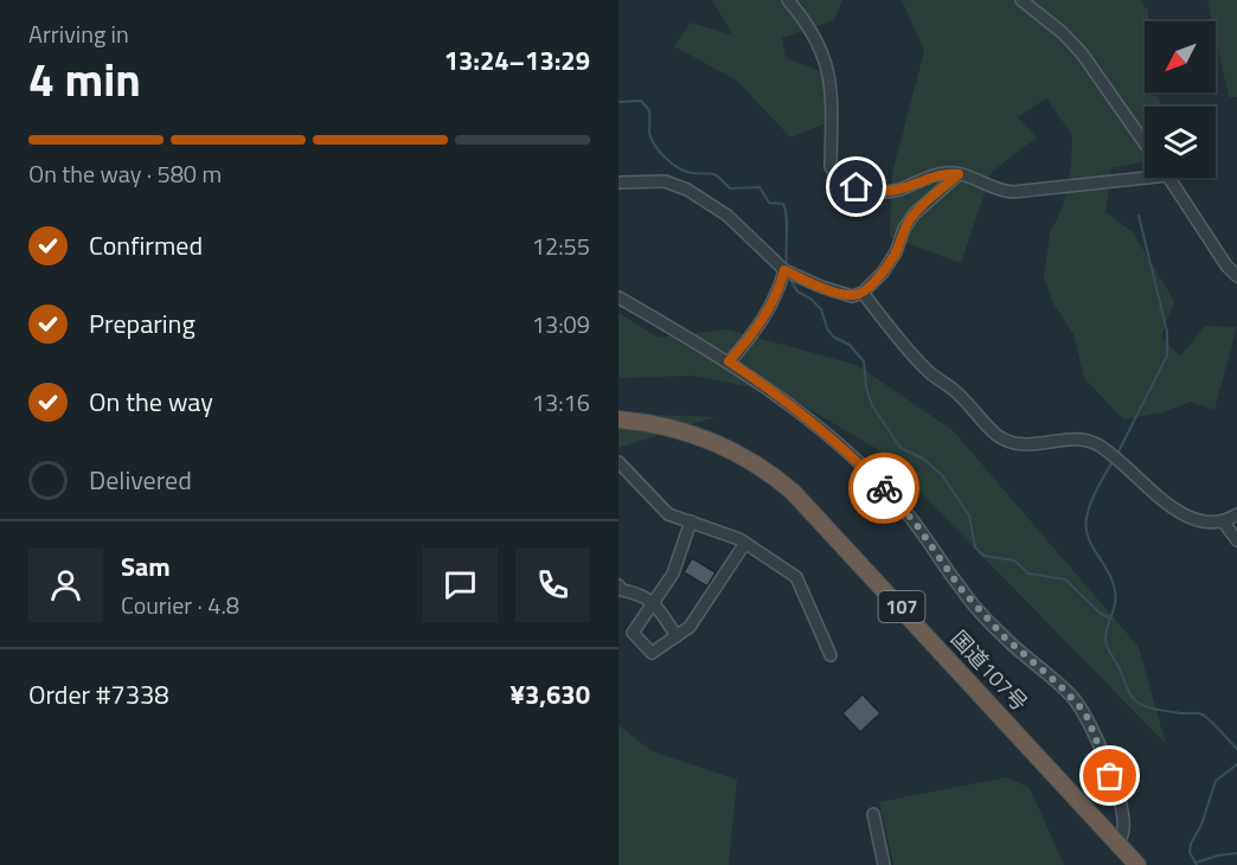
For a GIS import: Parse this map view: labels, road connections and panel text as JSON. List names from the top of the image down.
{
  "streets": {
    "highway": ["107", "国道107号"]
  },
  "north": "bottom left",
  "page": {
    "heading": ["4 min", "Arriving in", "13:24–13:29"],
    "panel": [
      "Sam",
      "Courier · 4.8",
      "Order #7338",
      "¥3,630"
    ],
    "bar": "On the way · 580 m",
    "list": [
      ["Confirmed", "12:55"],
      ["Preparing", "13:09"],
      ["On the way", "13:16"],
      "Delivered"
    ]
  }
}
